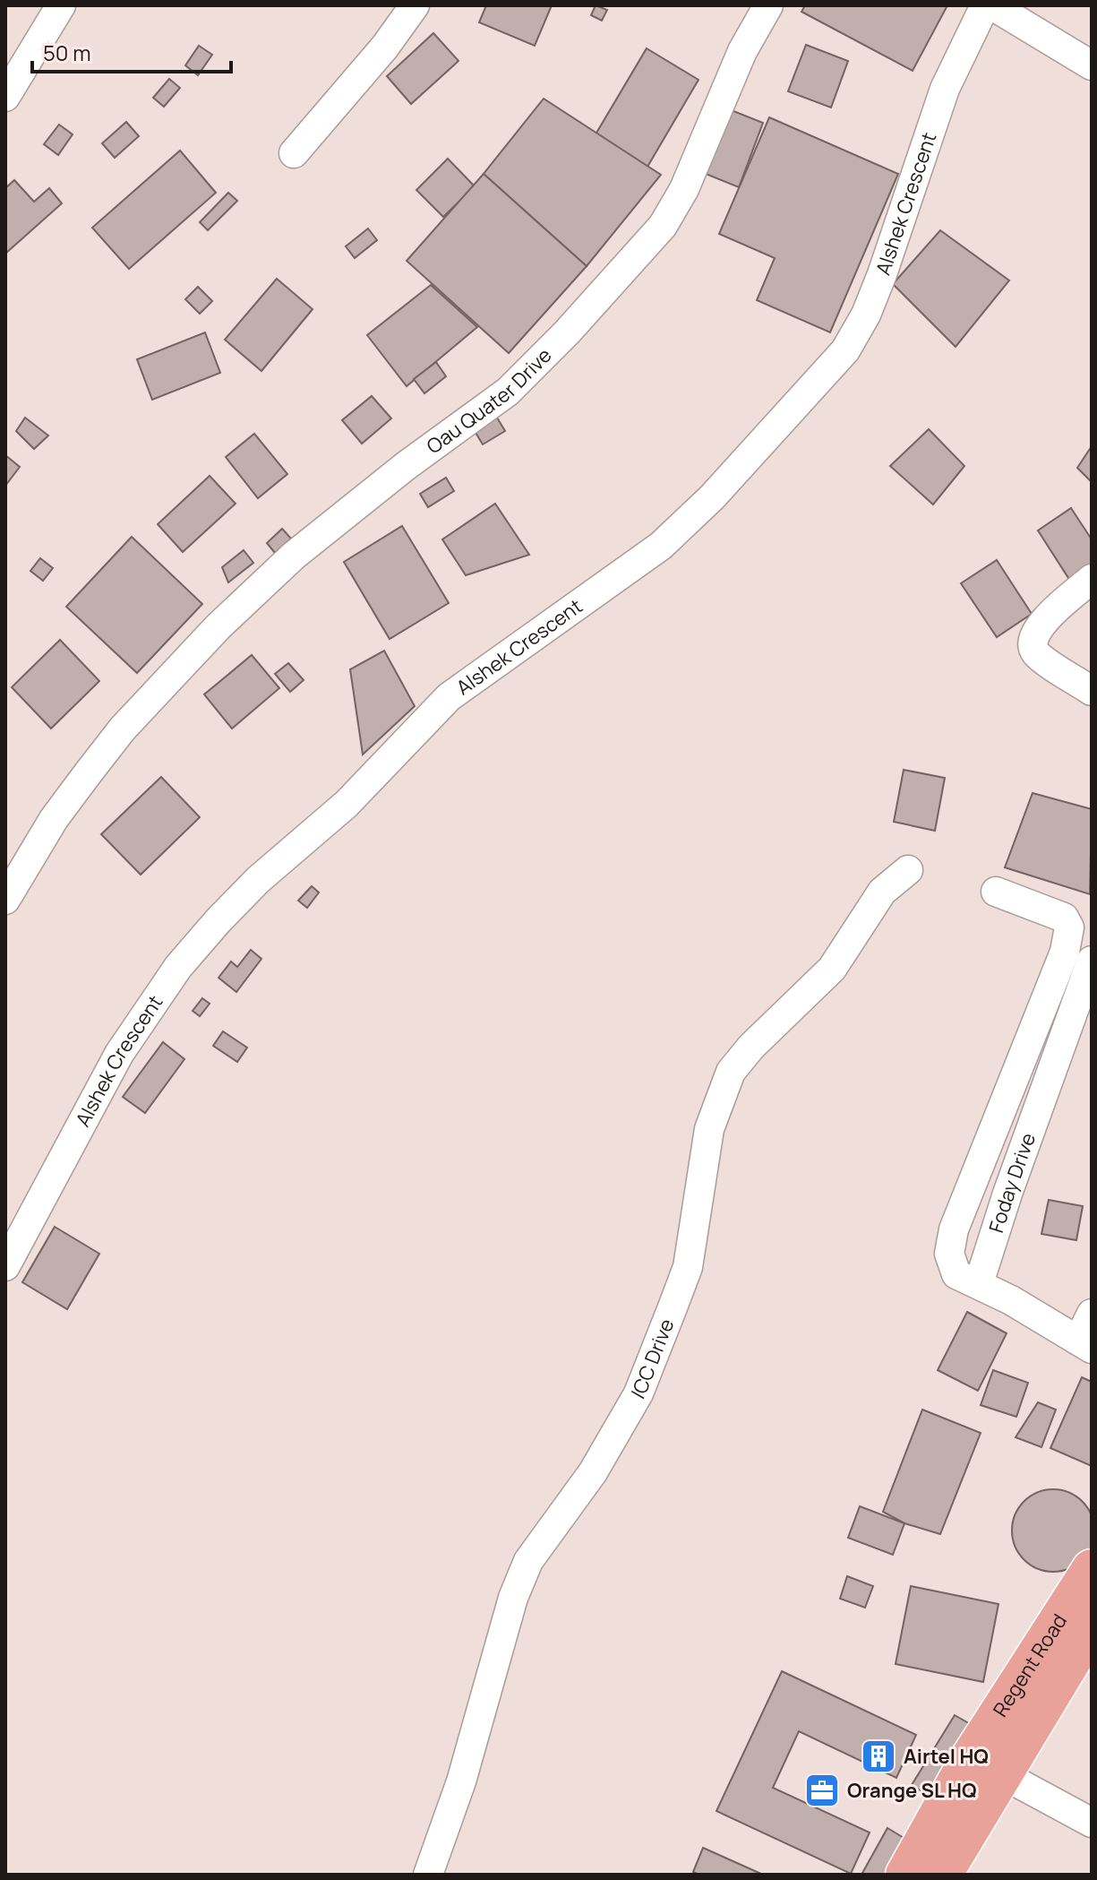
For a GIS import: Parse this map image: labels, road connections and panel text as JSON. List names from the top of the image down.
{
  "streets": {
    "main road": ["Regent Road"],
    "street": [
      "Alshek Crescent",
      "Oau Quater Drive",
      "Foday Drive",
      "ICC Drive"
    ]
  },
  "places": {
    "building": ["Airtel HQ"],
    "office": ["Orange SL HQ"]
  },
  "scale_bar": "50 m"
}
